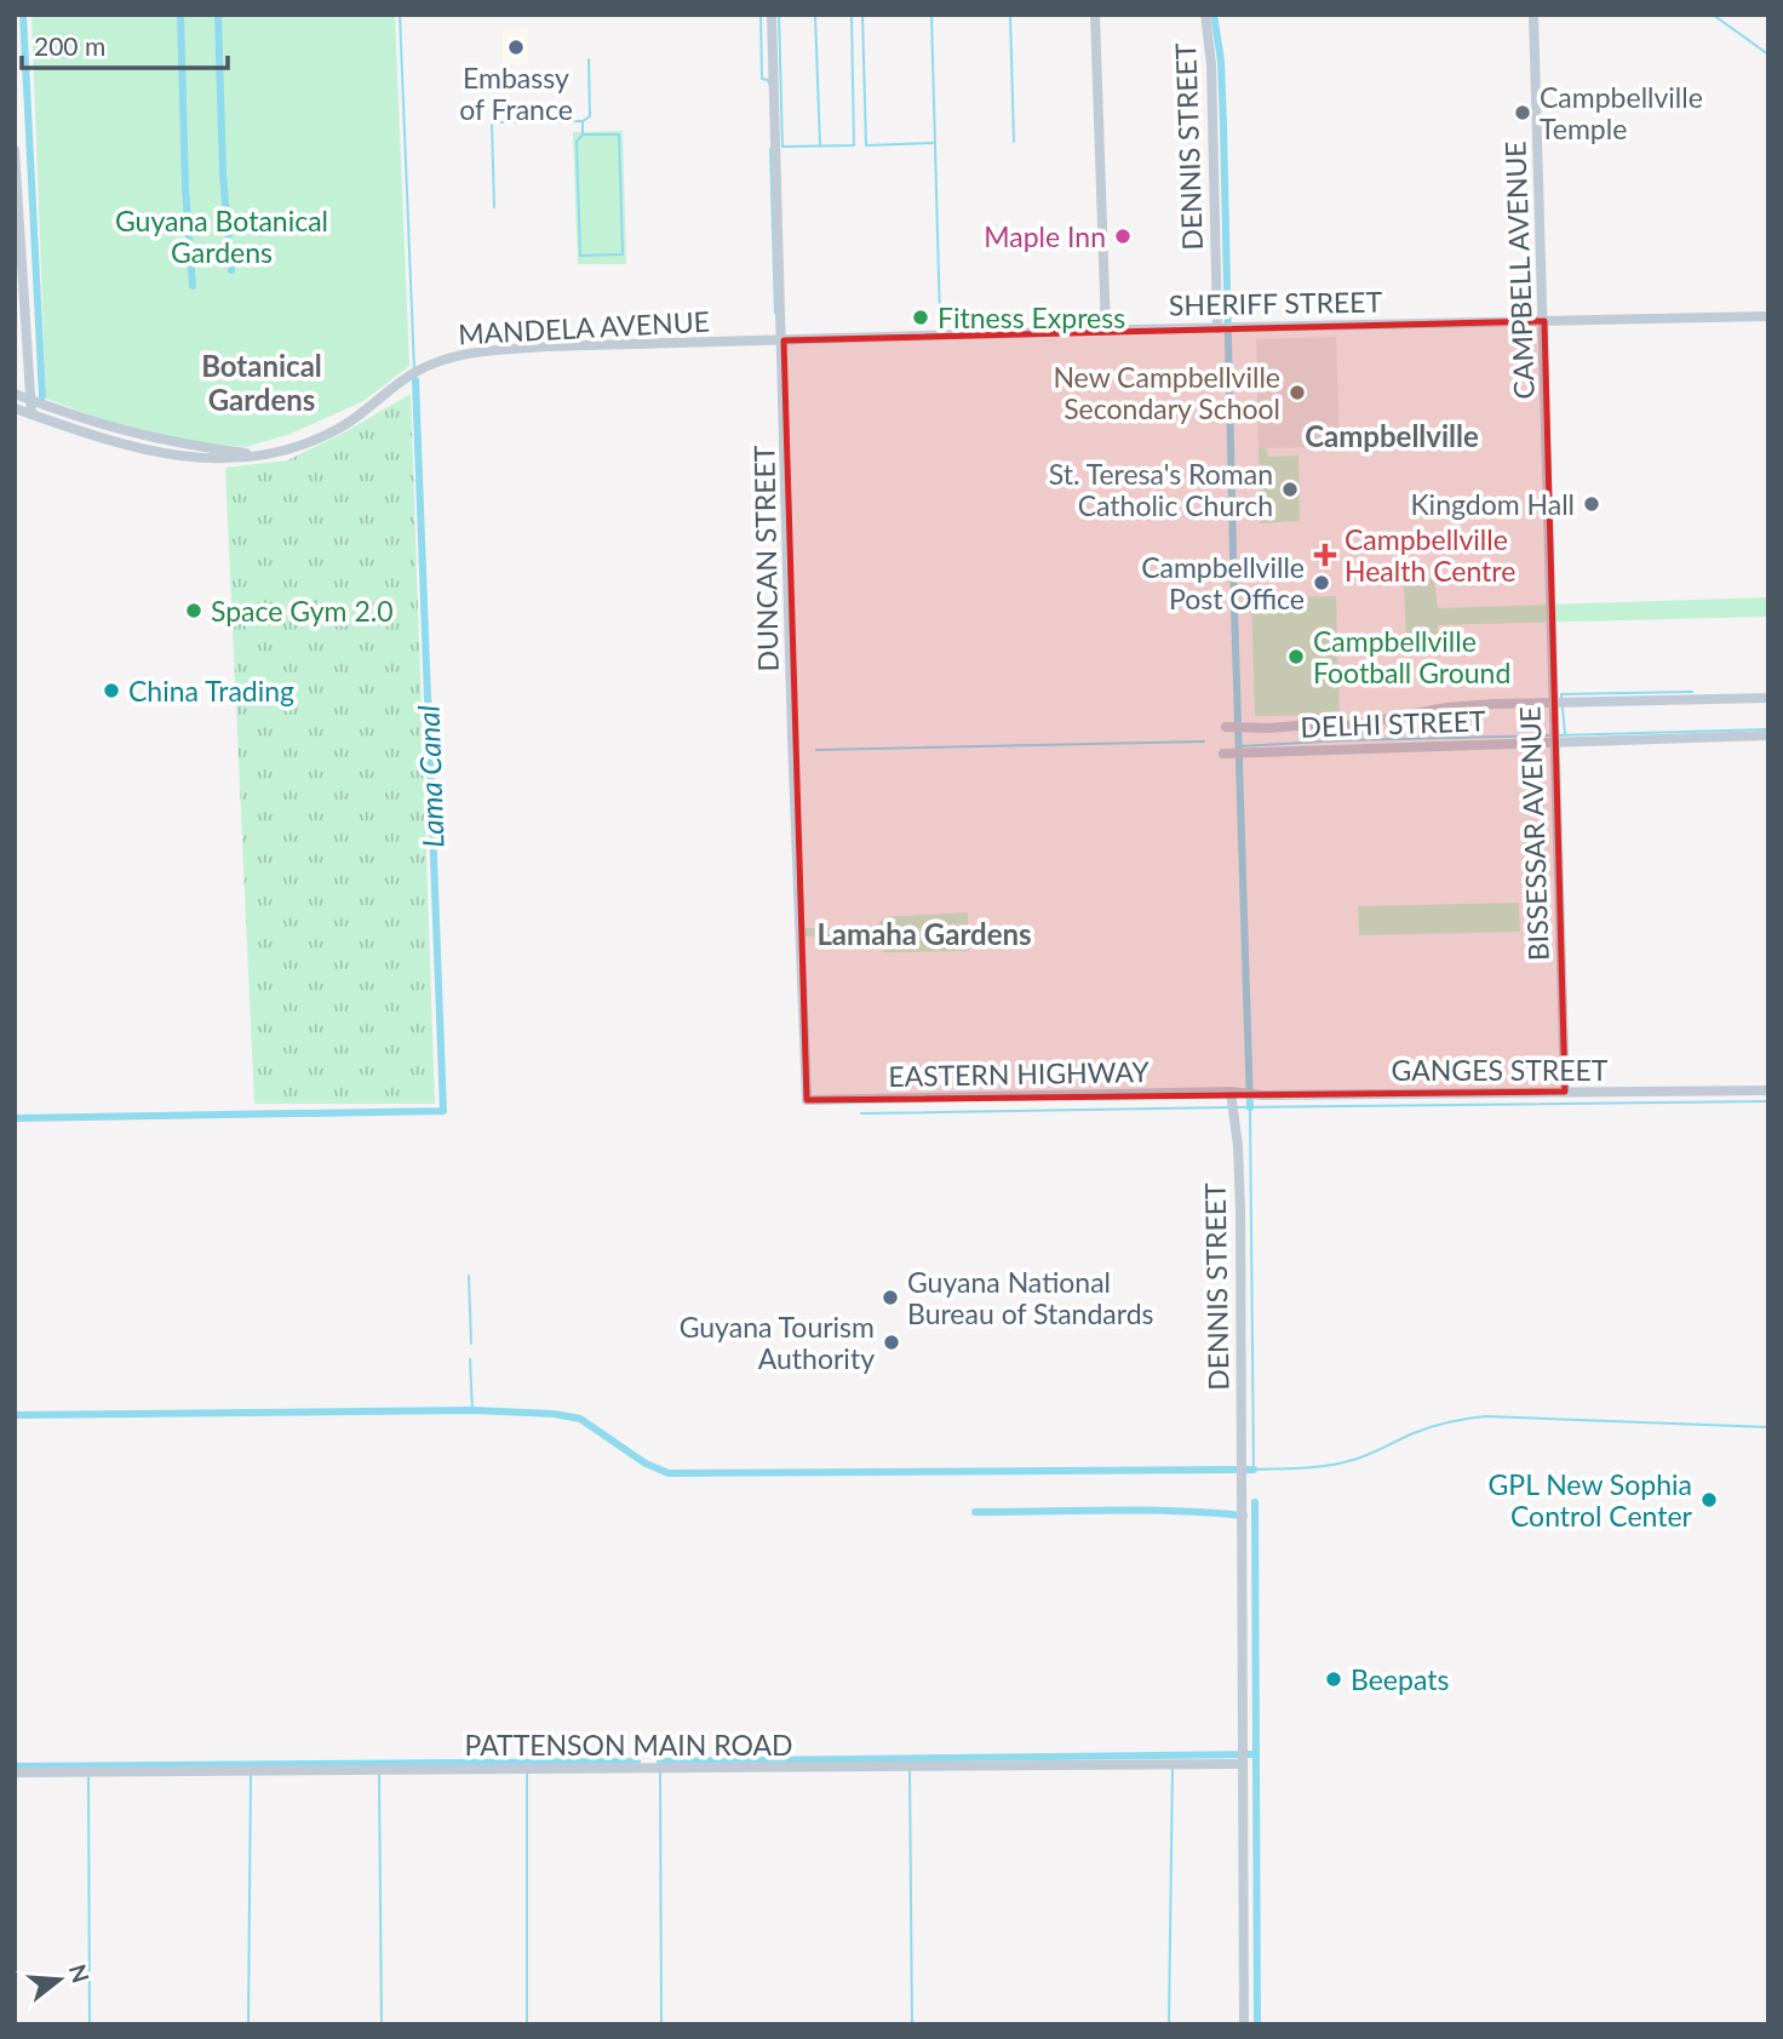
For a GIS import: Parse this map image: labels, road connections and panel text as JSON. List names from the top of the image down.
{
  "streets": {
    "street": [
      "DENNIS STREET",
      "CAMPBELL AVENUE",
      "SHERIFF STREET",
      "MANDELA AVENUE",
      "DUNCAN STREET",
      "DELHI STREET",
      "BISSESSAR AVENUE",
      "GANGES STREET",
      "EASTERN HIGHWAY",
      "PATTENSON MAIN ROAD"
    ]
  },
  "crossings": [
    ["DENNIS STREET", "SHERIFF STREET"],
    ["DENNIS STREET", "GANGES STREET"],
    ["DENNIS STREET", "EASTERN HIGHWAY"],
    ["DENNIS STREET", "PATTENSON MAIN ROAD"],
    ["CAMPBELL AVENUE", "SHERIFF STREET"],
    ["CAMPBELL AVENUE", "BISSESSAR AVENUE"],
    ["SHERIFF STREET", "MANDELA AVENUE"],
    ["SHERIFF STREET", "DUNCAN STREET"],
    ["MANDELA AVENUE", "DUNCAN STREET"],
    ["DUNCAN STREET", "EASTERN HIGHWAY"],
    ["DELHI STREET", "BISSESSAR AVENUE"],
    ["BISSESSAR AVENUE", "GANGES STREET"],
    ["GANGES STREET", "EASTERN HIGHWAY"]
  ],
  "districts": ["Botanical Gardens", "Campbellville", "Lamaha Gardens"],
  "water": ["Lama Canal"],
  "parks": ["Guyana Botanical Gardens"],
  "places": {
    "other": [
      "Embassy of France",
      "Campbellville Temple",
      "Maple Inn",
      "Fitness Express",
      "New Campbellville Secondary School",
      "St. Teresa's Roman Catholic Church",
      "Kingdom Hall",
      "Campbellville Post Office",
      "Space Gym 2.0",
      "Campbellville Football Ground",
      "China Trading",
      "Guyana National Bureau of Standards",
      "Guyana Tourism Authority",
      "GPL New Sophia Control Center",
      "Beepats"
    ],
    "health": ["Campbellville Health Centre"]
  },
  "scale_bar": "200 m",
  "north": "right"
}
